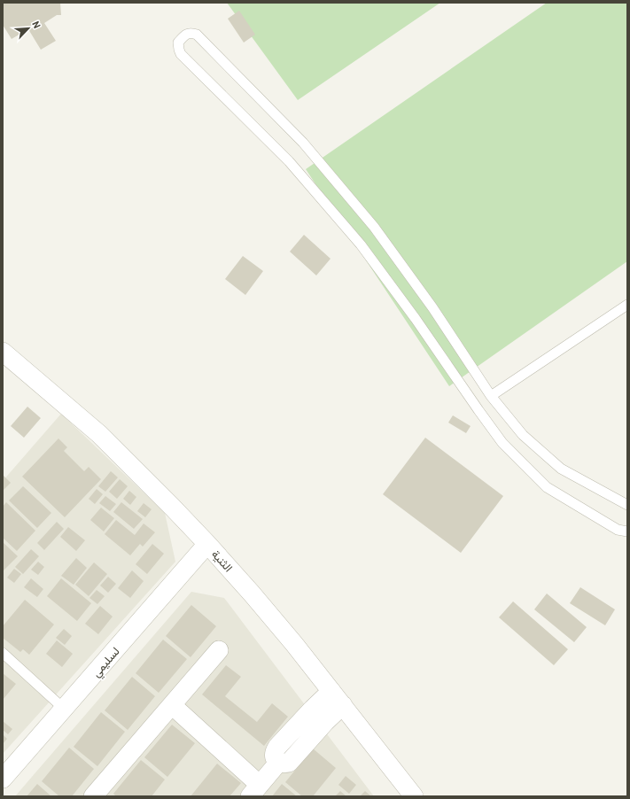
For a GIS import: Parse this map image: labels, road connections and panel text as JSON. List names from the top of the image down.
{
  "streets": {
    "street": ["الثنية", "لسليمي"]
  },
  "crossings": [
    ["الثنية", "لسليمي"]
  ],
  "north": "top right"
}
